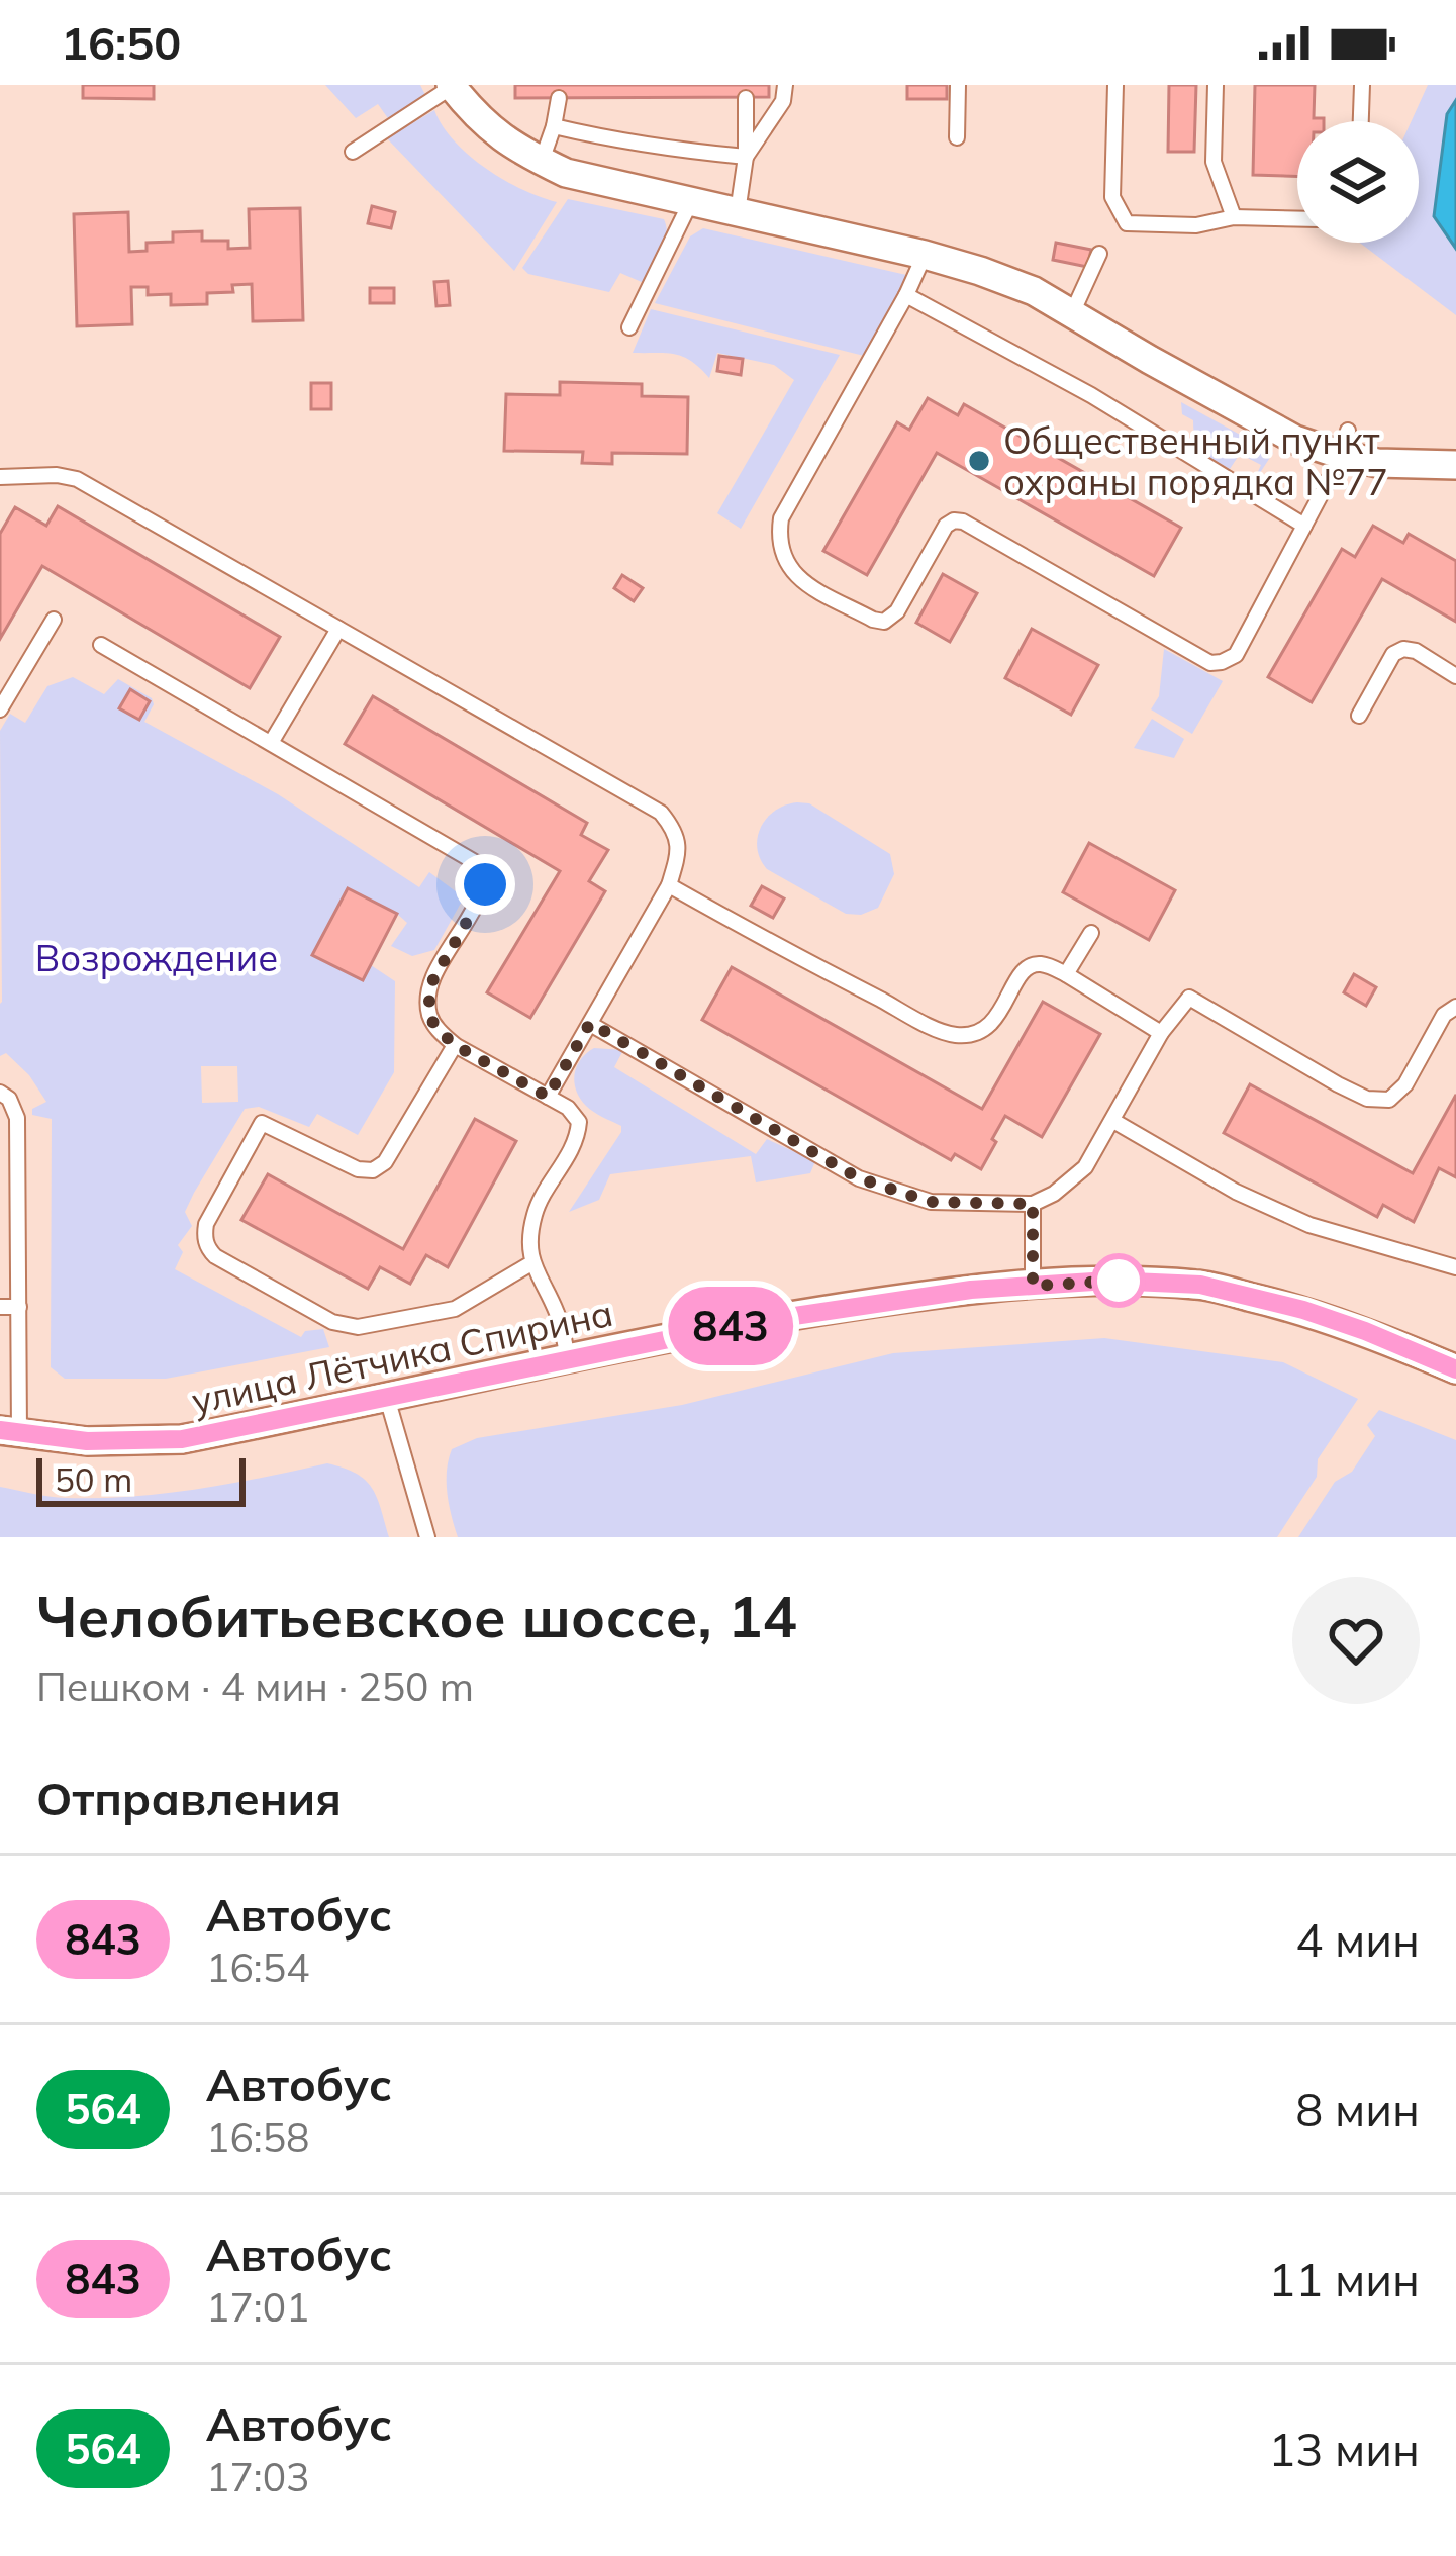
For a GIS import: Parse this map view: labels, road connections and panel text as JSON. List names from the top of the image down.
{
  "streets": {
    "street": ["улица Лётчика Спирина"]
  },
  "parks": ["Возрождение"],
  "places": ["Общественный пункт охраны порядка №77"],
  "lines": ["bus line 843"],
  "scale_bar": "50 m",
  "page": {
    "status": "16:50",
    "on_map": "843",
    "scale": "50 m",
    "heading": [
      ["Челобитьевское шоссе, 14", "Пешком · 4 мин · 250 m"],
      "Отправления"
    ],
    "list": [
      {
        "mark": "843",
        "name": "Автобус",
        "note": "16:54",
        "value": "4 мин"
      },
      {
        "mark": "564",
        "name": "Автобус",
        "note": "16:58",
        "value": "8 мин"
      },
      {
        "mark": "843",
        "name": "Автобус",
        "note": "17:01",
        "value": "11 мин"
      },
      {
        "mark": "564",
        "name": "Автобус",
        "note": "17:03",
        "value": "13 мин"
      }
    ]
  }
}
